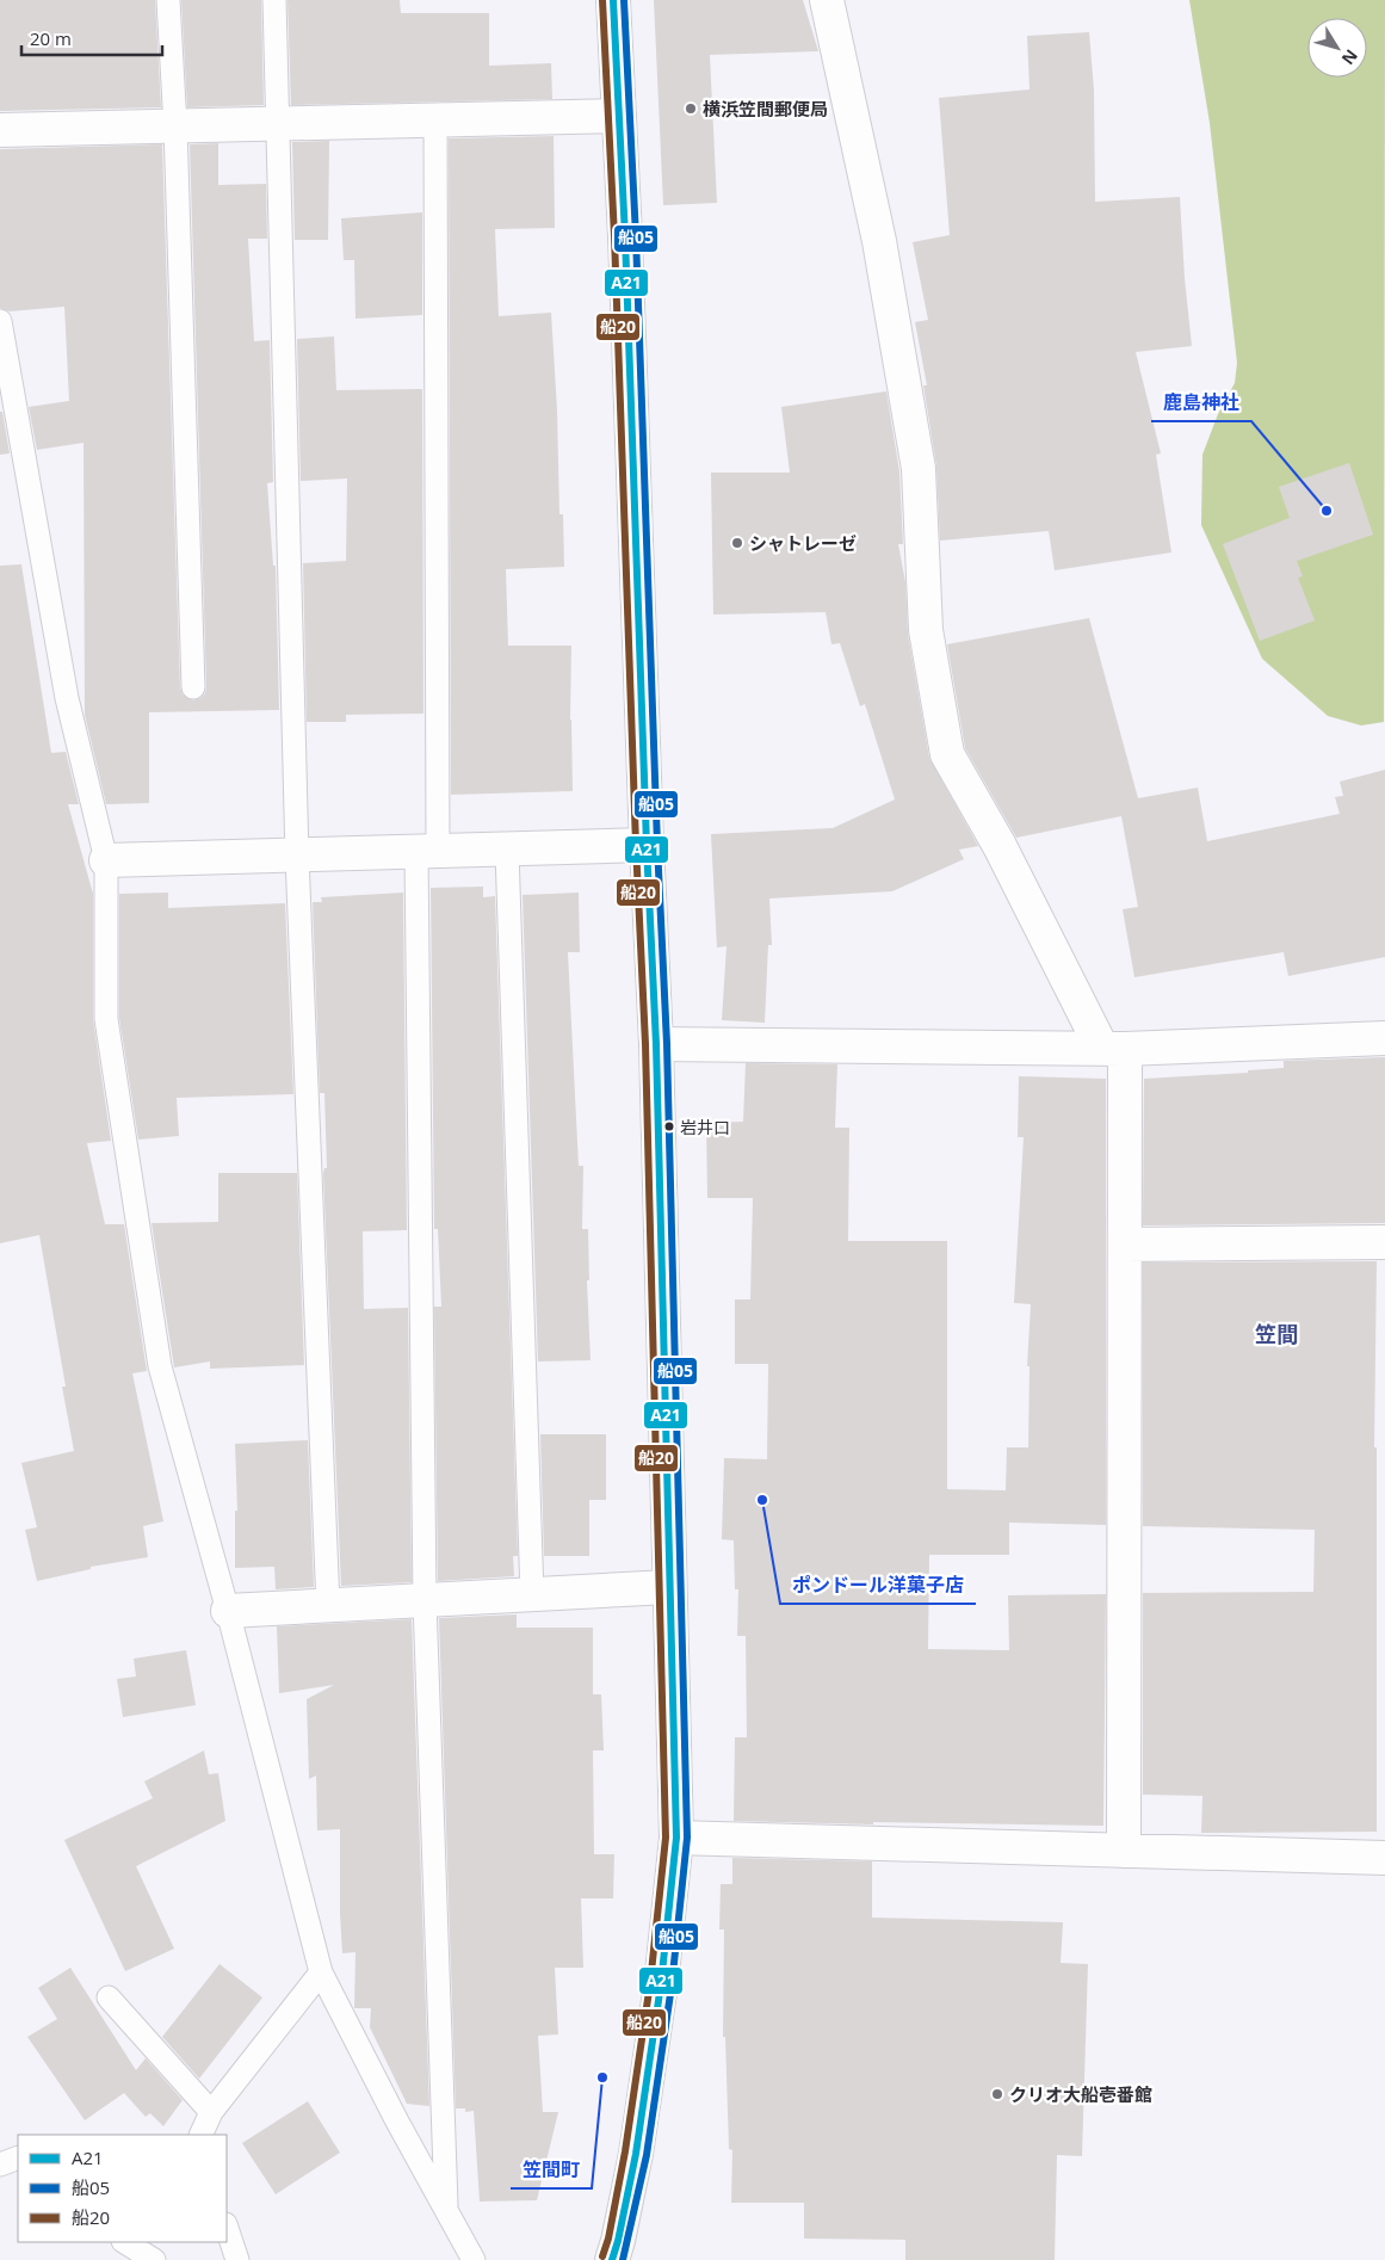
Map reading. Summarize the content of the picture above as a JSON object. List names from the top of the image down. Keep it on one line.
{"districts":["笠間"],"places":["横浜笠間郵便局","鹿島神社","シャトレーゼ","岩井口","ポンドール洋菓子店","笠間町","クリオ大船壱番館"],"lines":["transit line A21","transit line 船05","transit line 船20"],"legend":["A21","船05","船20"],"scale_bar":"20 m","north":"bottom right"}
